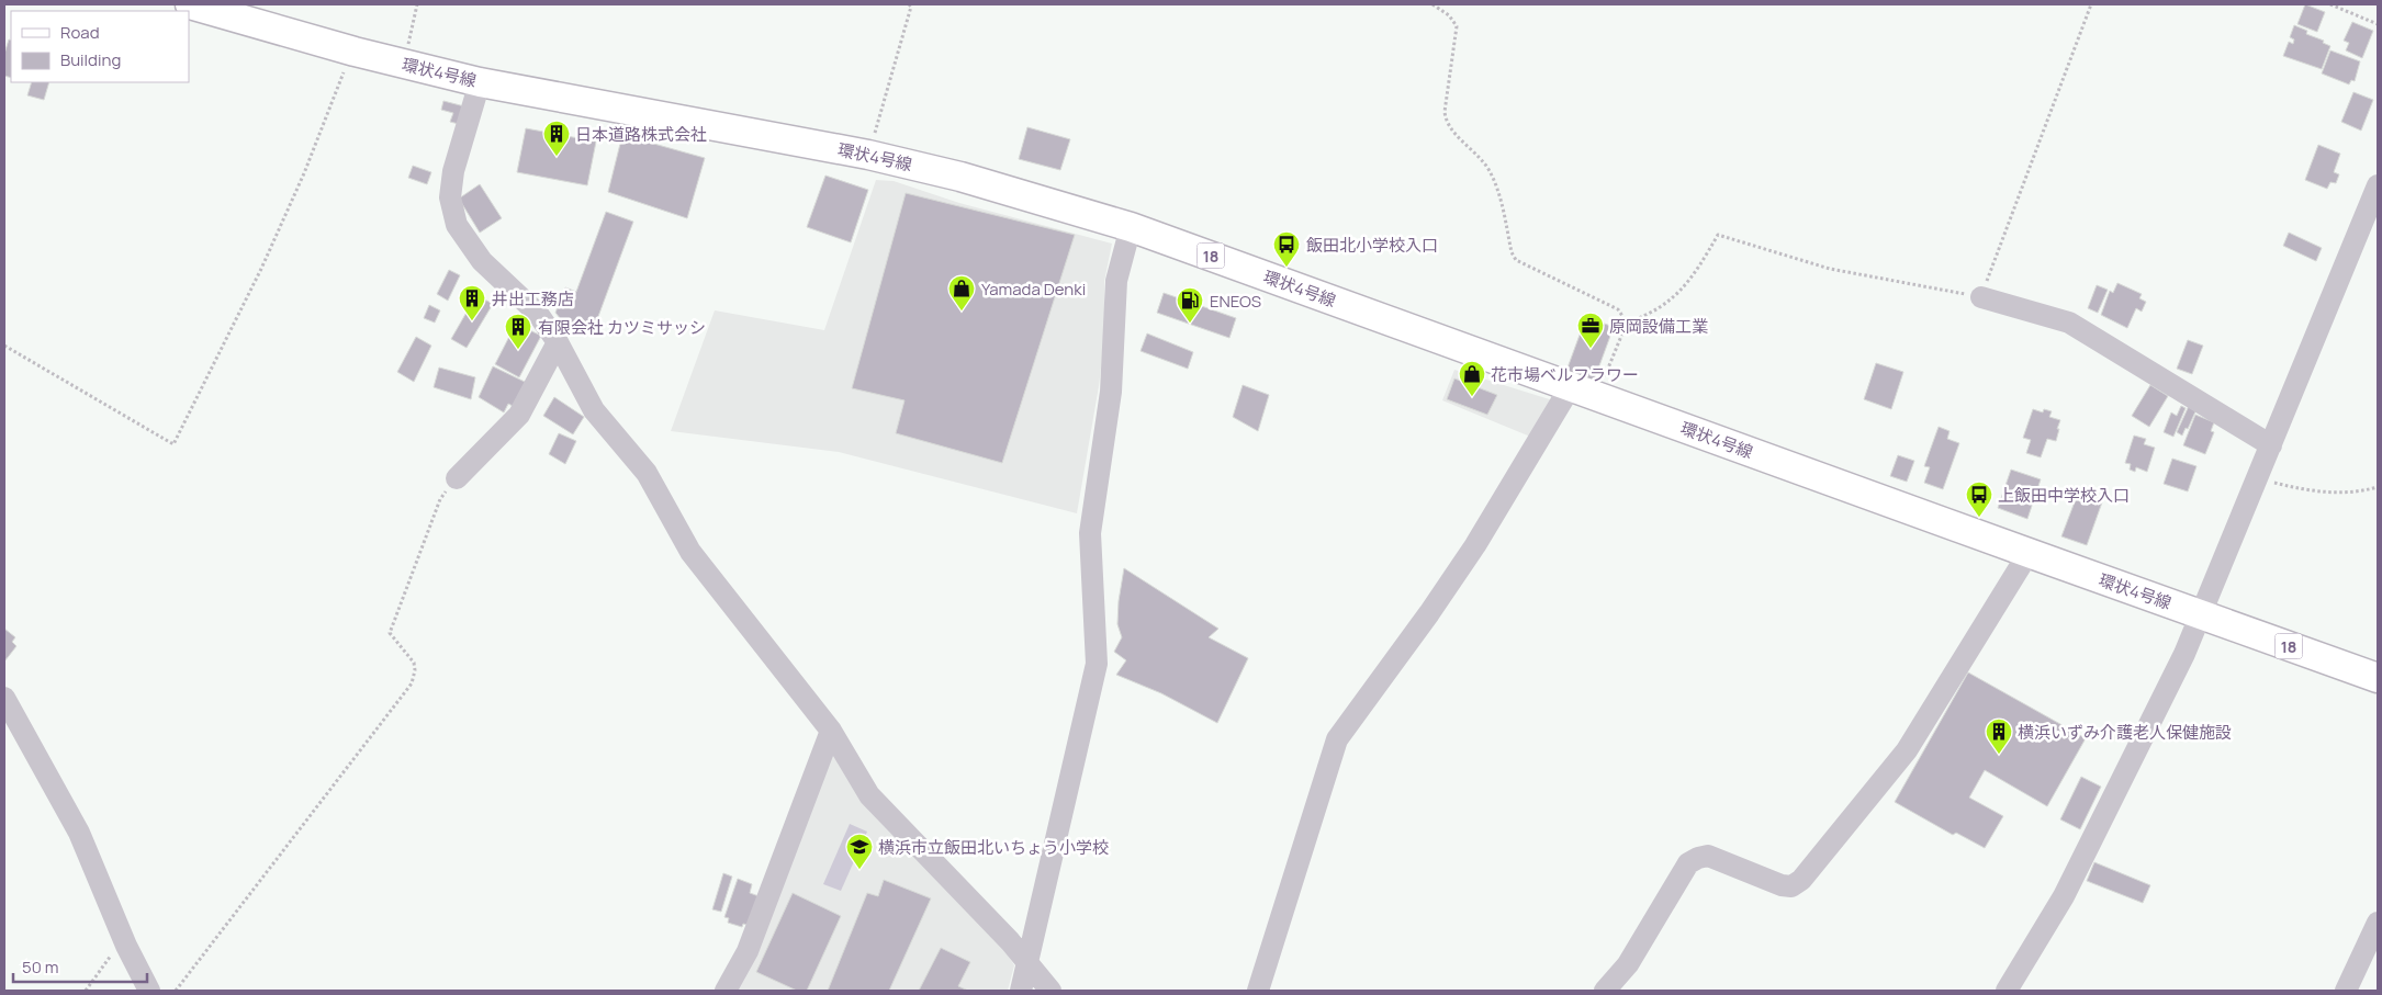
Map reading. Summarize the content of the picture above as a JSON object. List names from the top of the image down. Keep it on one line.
{"streets":{"main road":["環状4号線","18"]},"places":{"building":["日本道路株式会社","井出工務店","有限会社 カツミサッシ","横浜いずみ介護老人保健施設"],"bus stop":["飯田北小学校入口","上飯田中学校入口"],"shop":["Yamada Denki","花市場ベルフラワー"],"fuel station":["ENEOS"],"office":["原岡設備工業"],"school or university":["横浜市立飯田北いちょう小学校"]},"legend":["Road","Building"],"scale_bar":"50 m"}
